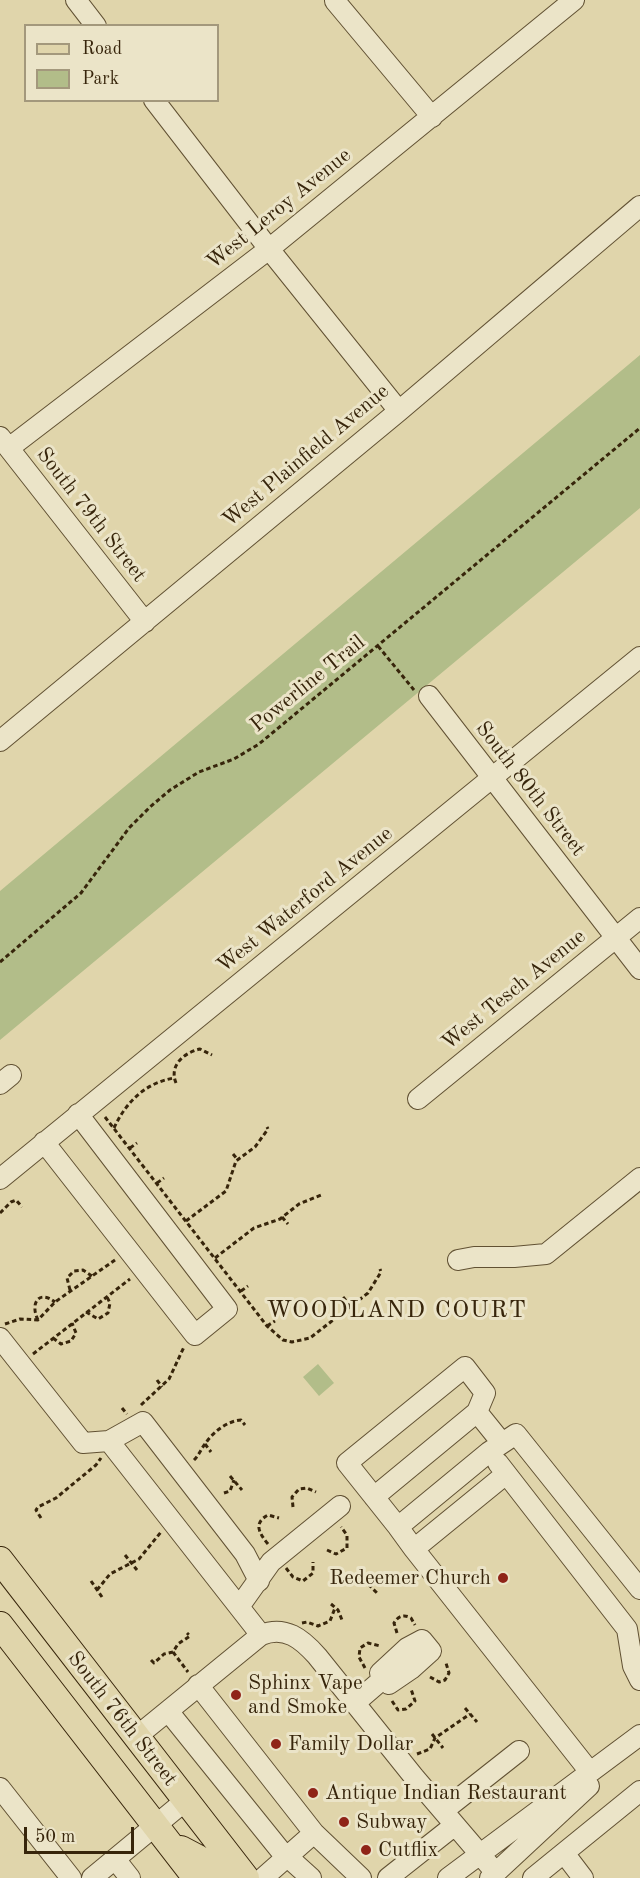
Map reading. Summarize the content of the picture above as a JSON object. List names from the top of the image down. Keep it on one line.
{"streets":{"main road":["South 76th Street"],"street":["West Leroy Avenue","West Plainfield Avenue","South 79th Street","South 80th Street","West Waterford Avenue","West Tesch Avenue"],"path":["Powerline Trail"]},"crossings":[["West Leroy Avenue","South 79th Street"],["West Plainfield Avenue","South 79th Street"],["South 80th Street","West Waterford Avenue"],["South 80th Street","West Tesch Avenue"]],"districts":["WOODLAND COURT"],"places":["Redeemer Church","Sphinx Vape and Smoke","Family Dollar","Antique Indian Restaurant","Subway","Cutflix"],"legend":["Road","Park"],"scale_bar":"50 m"}
